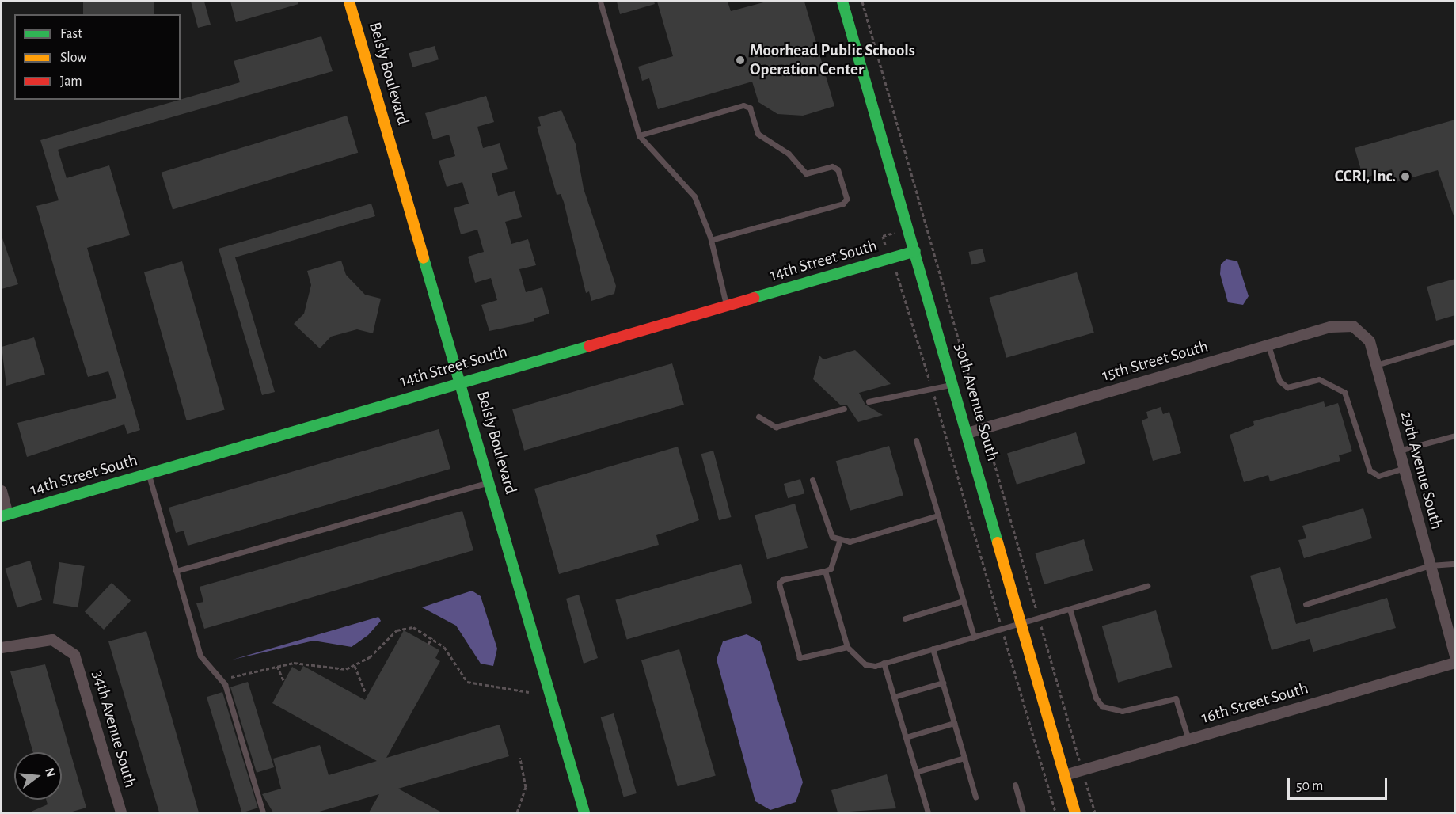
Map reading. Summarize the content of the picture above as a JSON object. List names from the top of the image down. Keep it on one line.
{"streets":{"street":["Belsly Boulevard","14th Street South","15th Street South","30th Avenue South","29th Avenue South","16th Street South","34th Avenue South"]},"crossings":[["Belsly Boulevard","14th Street South"],["14th Street South","30th Avenue South"],["15th Street South","30th Avenue South"],["15th Street South","29th Avenue South"],["30th Avenue South","16th Street South"]],"places":["Moorhead Public Schools Operation Center","CCRI, Inc."],"legend":["Fast","Slow","Jam"],"scale_bar":"50 m","north":"right"}
